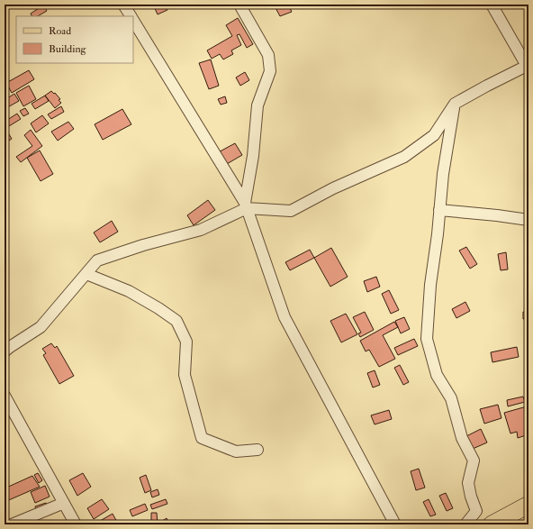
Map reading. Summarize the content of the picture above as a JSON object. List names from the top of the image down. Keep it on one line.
{"legend":["Road","Building"]}
